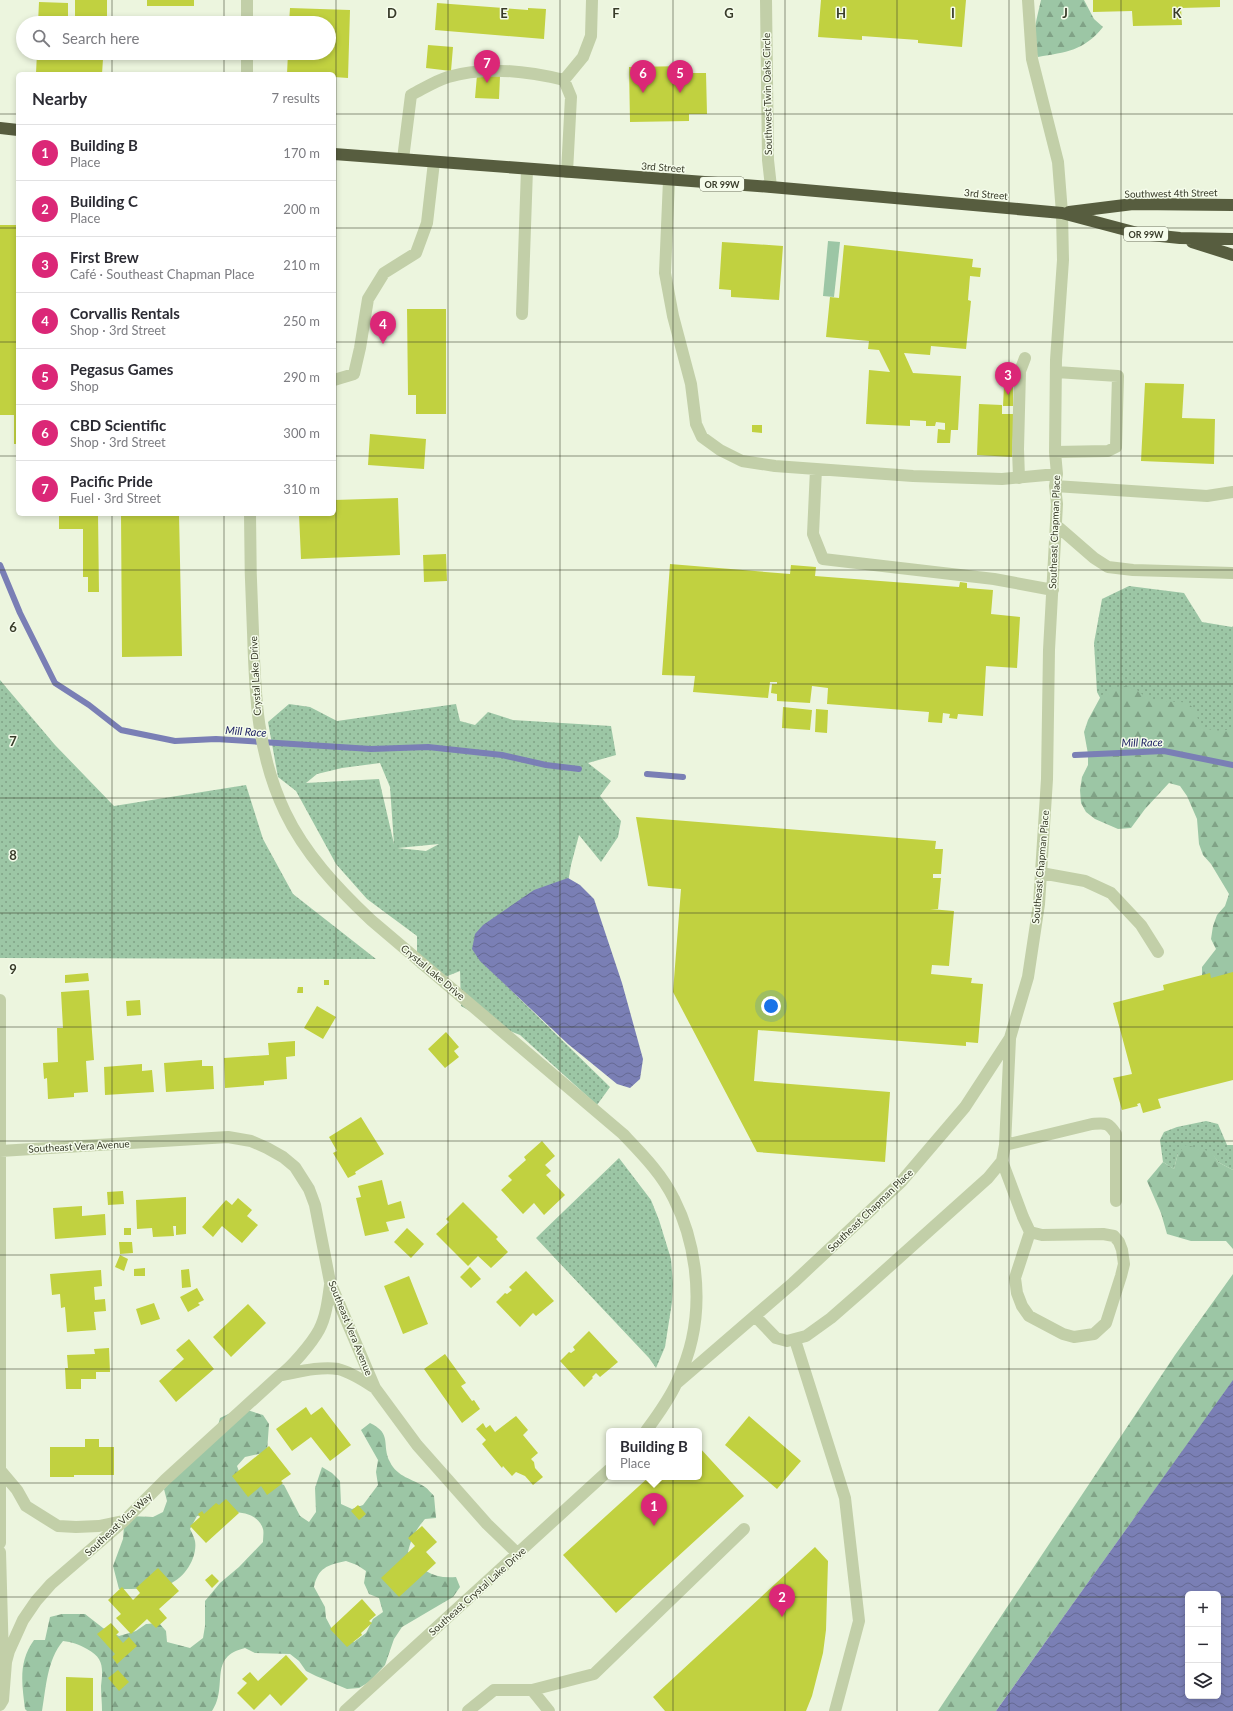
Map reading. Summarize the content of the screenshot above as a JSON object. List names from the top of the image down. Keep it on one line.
{"streets":{"highway":["3rd Street","OR 99W","Southwest 4th Street"],"street":["Southwest Twin Oaks Circle","Southeast Chapman Place","Crystal Lake Drive","Southeast Vera Avenue","Southeast Vica Way","Southeast Crystal Lake Drive"]},"crossings":[["Southwest Twin Oaks Circle","3rd Street"],["3rd Street","OR 99W"],["3rd Street","Southwest 4th Street"],["3rd Street","Southeast Chapman Place"],["OR 99W","Southwest 4th Street"],["OR 99W","Southeast Chapman Place"],["Southwest 4th Street","Southeast Chapman Place"],["Southeast Chapman Place","Crystal Lake Drive"],["Southeast Vera Avenue","Southeast Vica Way"],["Southeast Vera Avenue","Southeast Crystal Lake Drive"]],"water":["Mill Race"],"page":{"search":"Search here","pins":["7","5","6","4","3","1","2"],"heading":["Nearby","7 results"],"list":[{"mark":"1","name":"Building B","note":"Place","value":"170 m"},{"mark":"2","name":"Building C","note":"Place","value":"200 m"},{"mark":"3","name":"First Brew","note":"Café · Southeast Chapman Place","value":"210 m"},{"mark":"4","name":"Corvallis Rentals","note":"Shop · 3rd Street","value":"250 m"},{"mark":"5","name":"Pegasus Games","note":"Shop","value":"290 m"},{"mark":"6","name":"CBD Scientific","note":"Shop · 3rd Street","value":"300 m"},{"mark":"7","name":"Pacific Pride","note":"Fuel · 3rd Street","value":"310 m"}],"popup":["Building B","Place"],"map_buttons":["+","−"]},"grid":{"columns":["D","E","F","G","H","I","J","K"],"rows":["6","7","8","9"]}}
